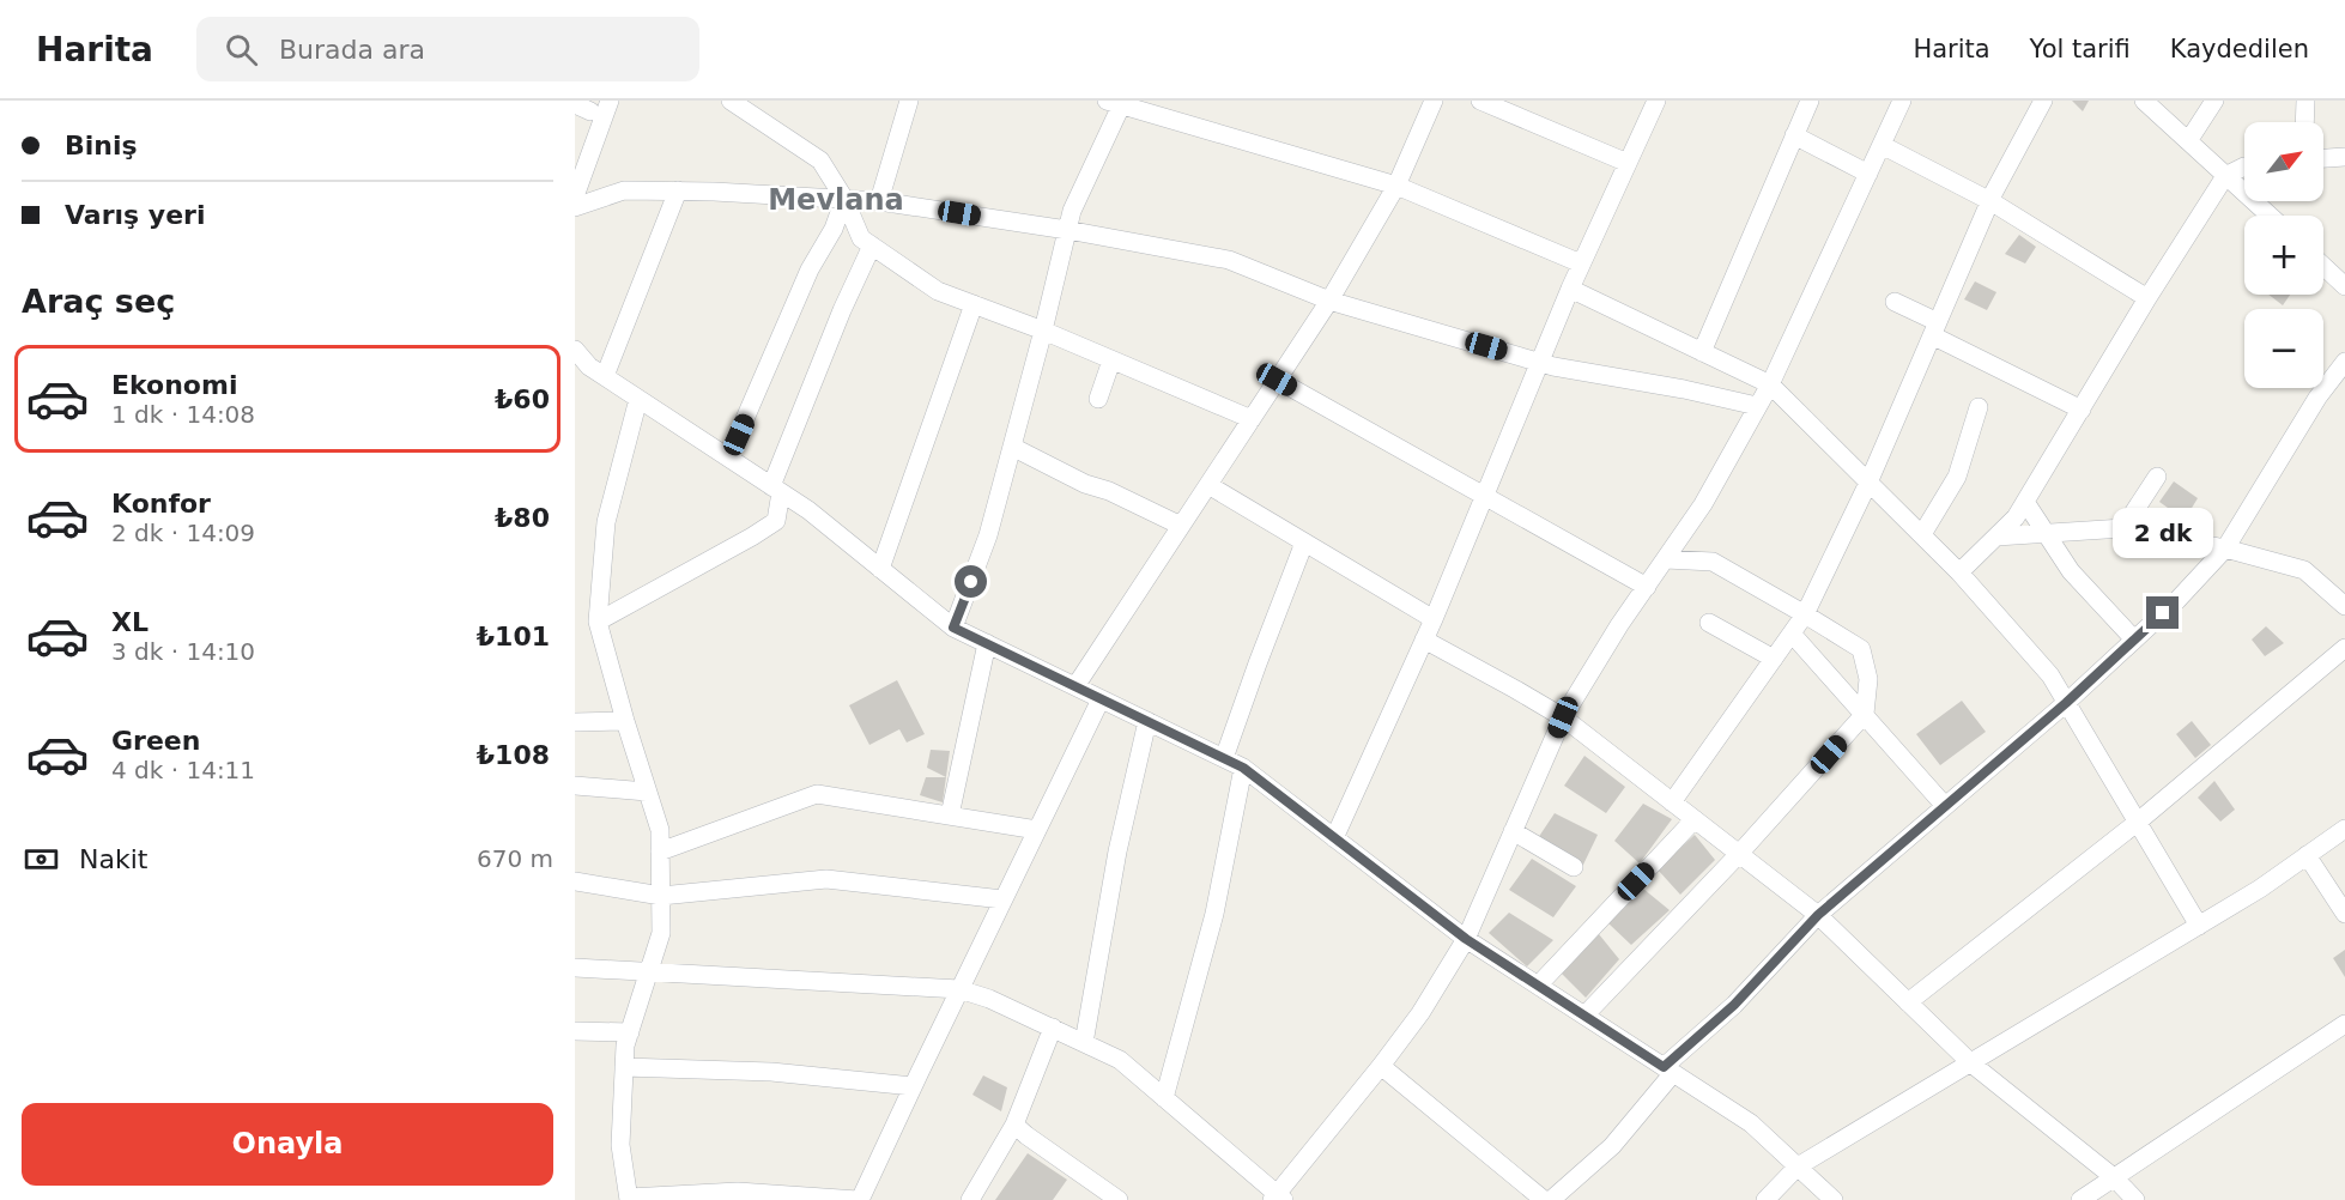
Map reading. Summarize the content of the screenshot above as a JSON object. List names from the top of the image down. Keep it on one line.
{"districts":["Mevlana"],"north":"top right","page":{"header":"Harita","search":"Burada ara","nav":["Harita","Yol tarifi","Kaydedilen"],"banner":["Biniş","Varış yeri"],"map_buttons":["+","−"],"heading":"Araç seç","list":[{"name":"Ekonomi","note":"1 dk · 14:08","value":"₺60"},{"name":"Konfor","note":"2 dk · 14:09","value":"₺80"},{"name":"XL","note":"3 dk · 14:10","value":"₺101"},{"name":"Green","note":"4 dk · 14:11","value":"₺108"}],"bubble":"2 dk","pay":["Nakit","670 m"],"buttons":"Onayla"}}
